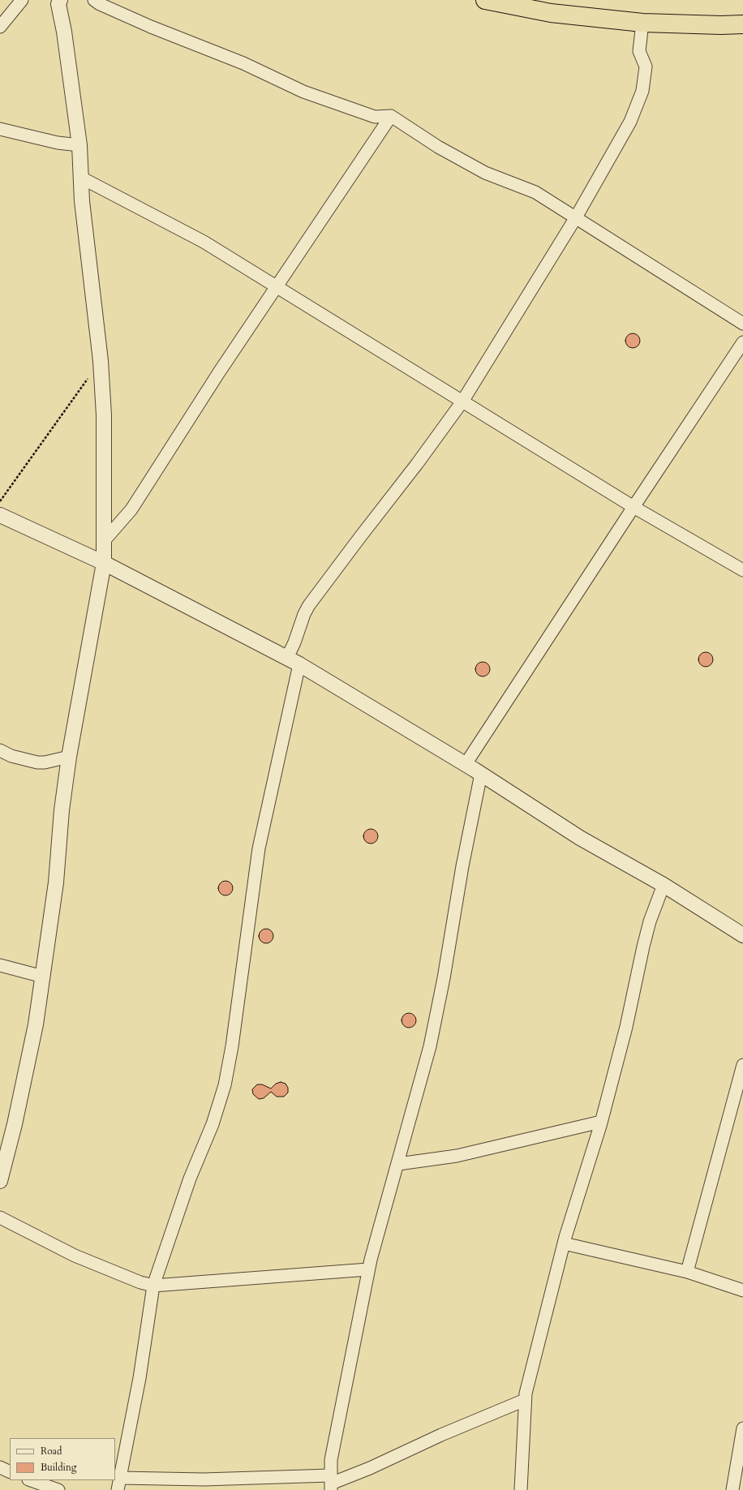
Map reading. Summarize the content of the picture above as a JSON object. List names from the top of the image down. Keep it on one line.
{"legend":["Road","Building"]}
